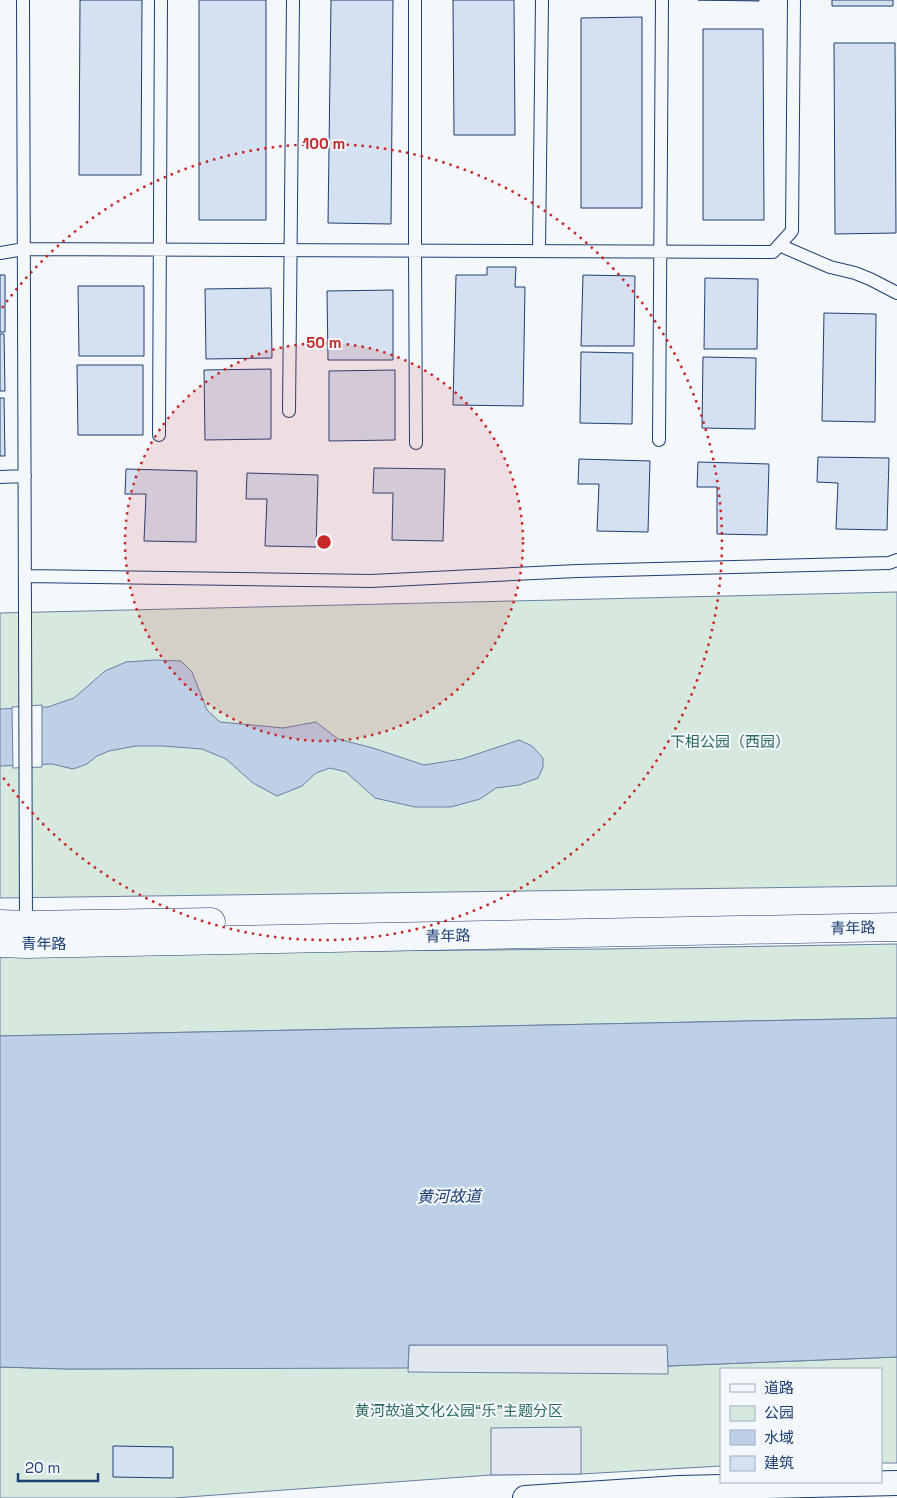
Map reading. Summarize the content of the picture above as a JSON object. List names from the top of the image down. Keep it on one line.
{"streets":{"street":["青年路"]},"water":["黄河故道"],"parks":["下相公园（西园）","黄河故道文化公园“乐”主题分区"],"legend":["道路","公园","水域","建筑"],"scale_bar":"20 m","rings":["100 m","50 m"]}
